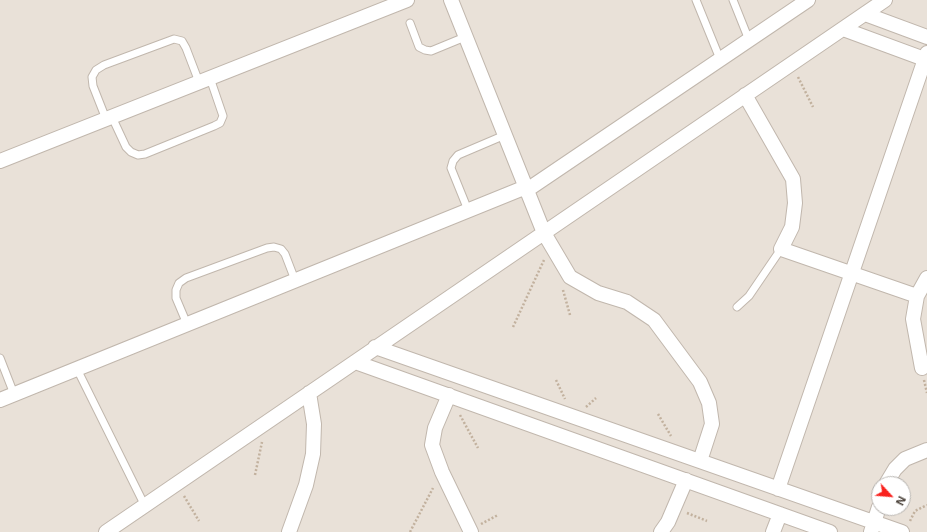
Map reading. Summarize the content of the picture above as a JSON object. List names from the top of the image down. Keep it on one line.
{"north":"bottom right"}
